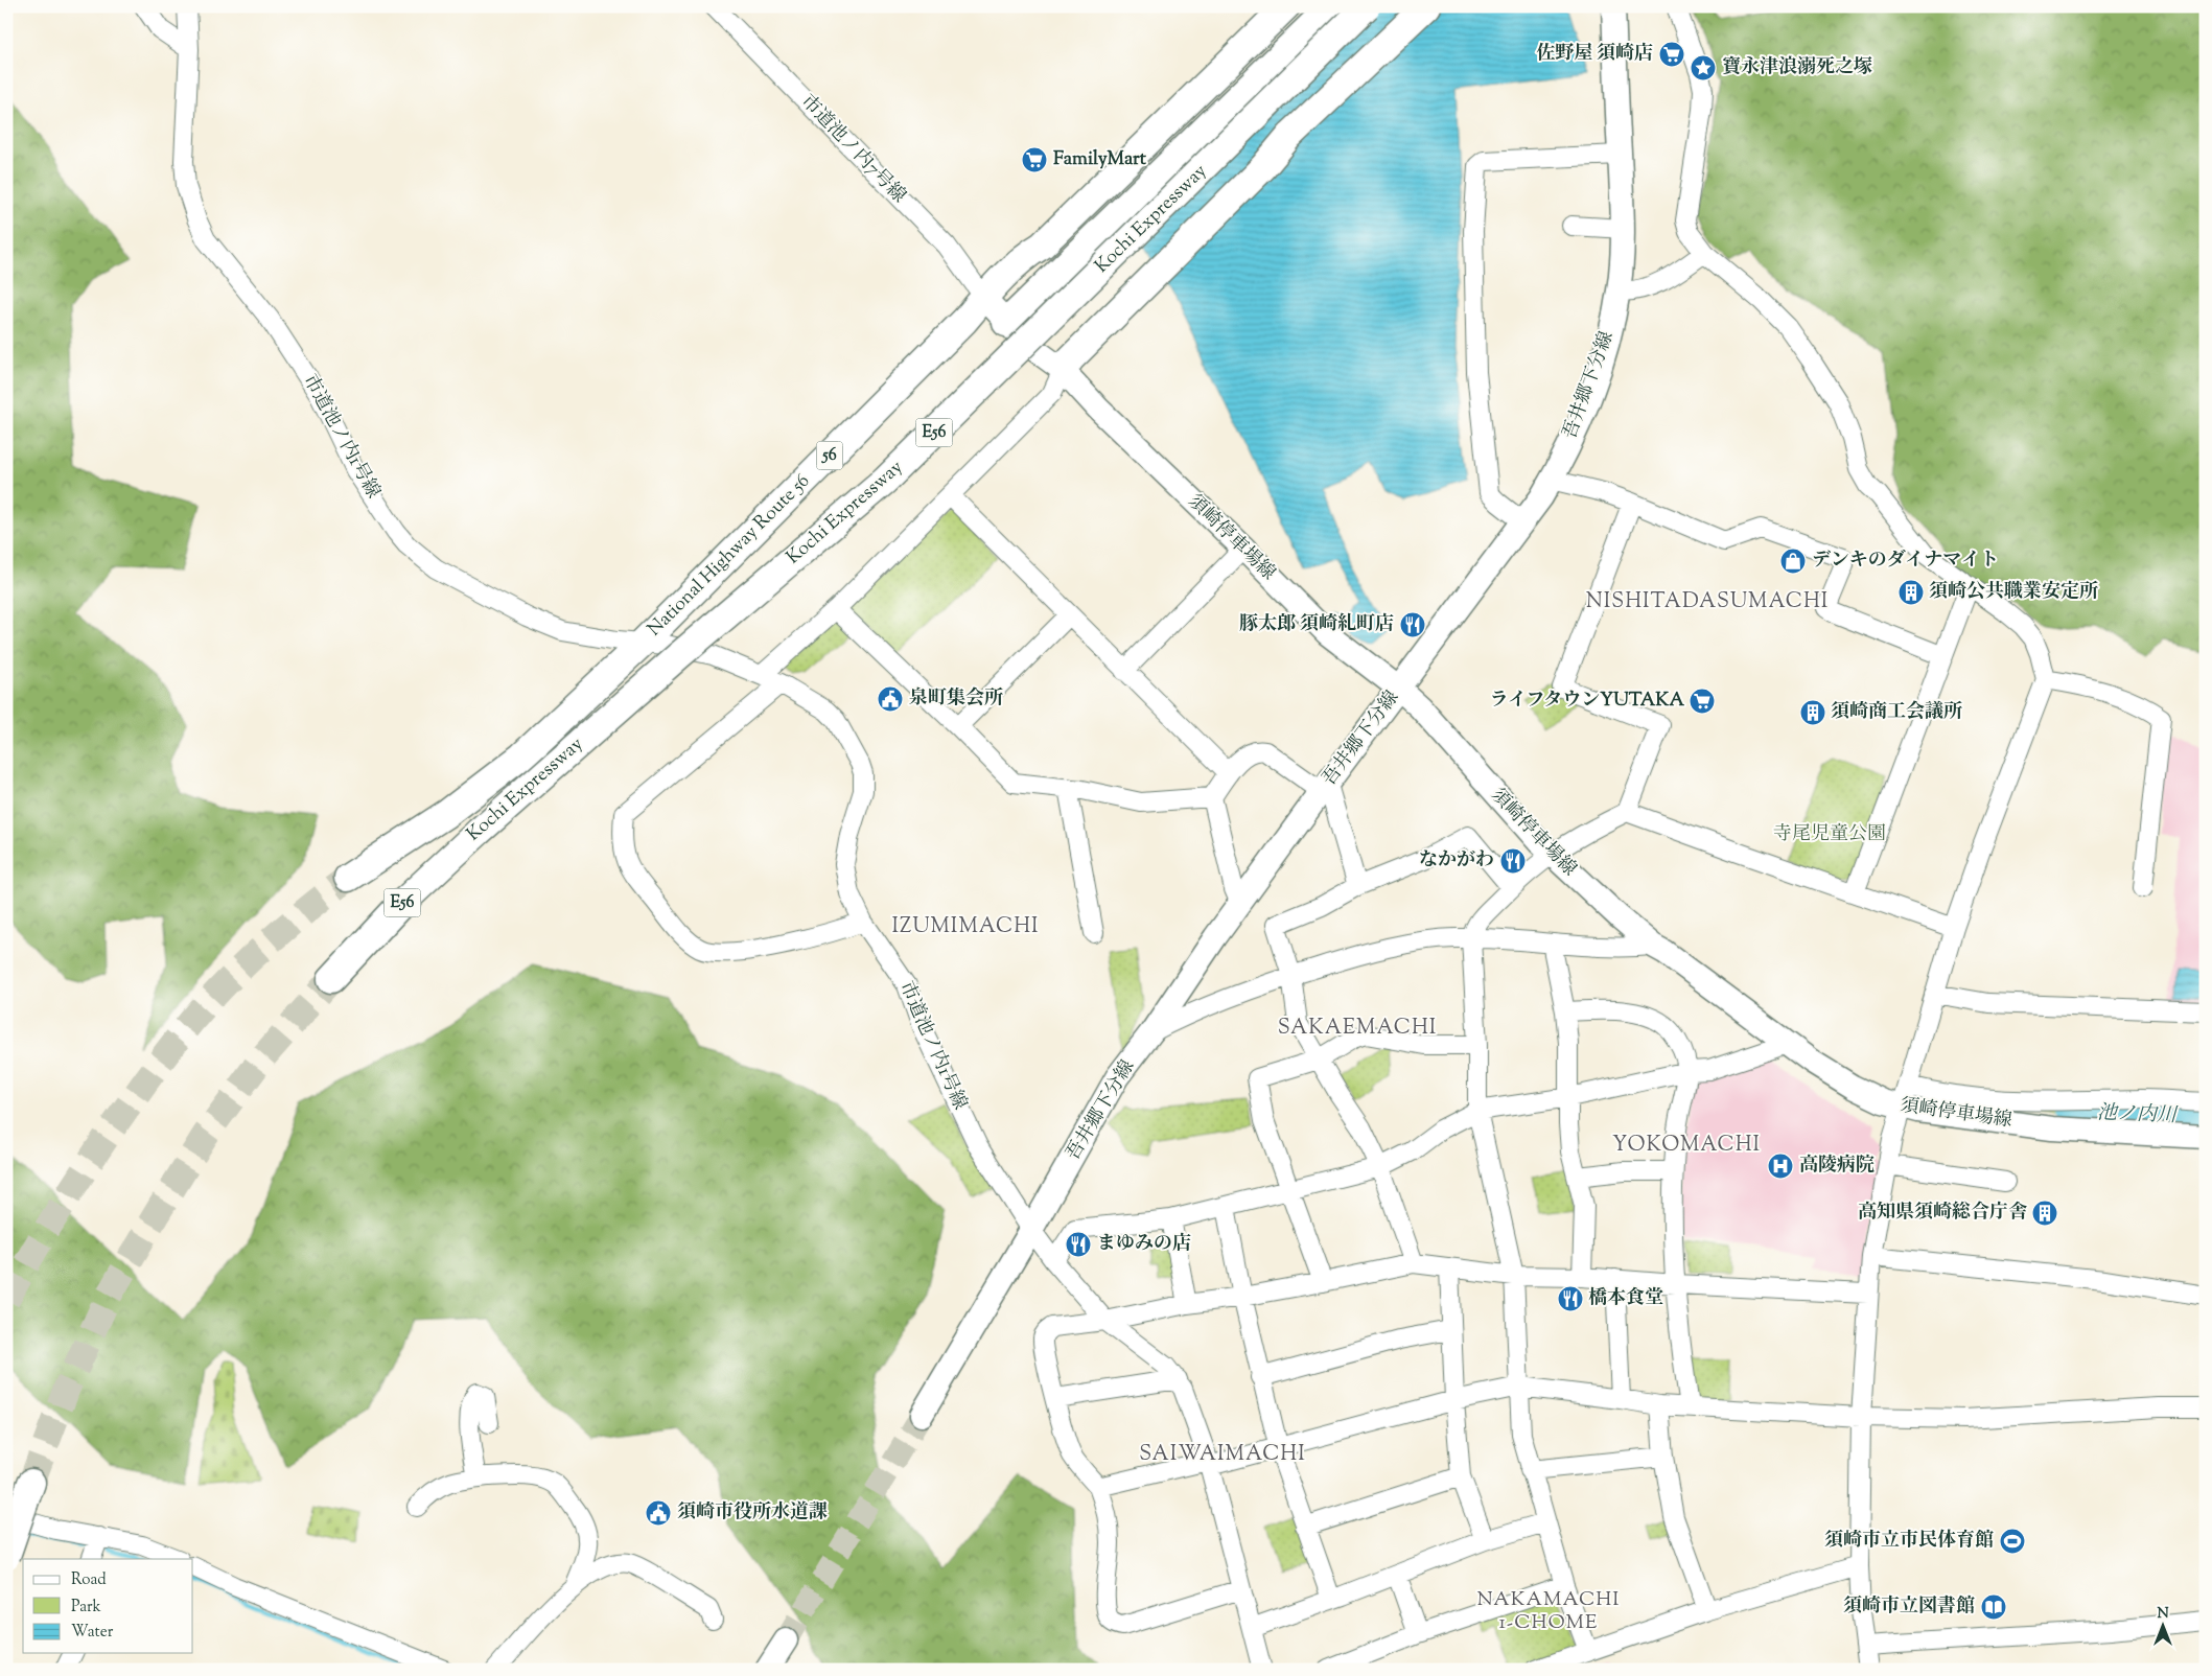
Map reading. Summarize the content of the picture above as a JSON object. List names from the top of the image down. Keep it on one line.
{"streets":{"highway":["Kochi Expressway","E56","56","National Highway Route 56"],"main road":["吾井郷下分線","須崎停車場線"],"street":["市道池ノ内7号線","市道池ノ内1号線"]},"crossings":[["市道池ノ内7号線","須崎停車場線"],["市道池ノ内7号線","National Highway Route 56"],["吾井郷下分線","市道池ノ内1号線"],["吾井郷下分線","須崎停車場線"],["市道池ノ内1号線","National Highway Route 56"],["須崎停車場線","National Highway Route 56"]],"districts":["NISHITADASUMACHI","IZUMIMACHI","SAKAEMACHI","YOKOMACHI","SAIWAIMACHI","NAKAMACHI 1-CHOME"],"water":["池ノ内川"],"parks":["寺尾児童公園"],"places":{"supermarket":["佐野屋 須崎店","FamilyMart","ライフタウンYUTAKA"],"place":["寶永津浪溺死之塚"],"shop":["デンキのダイナマイト"],"building":["須崎公共職業安定所","須崎商工会議所","高知県須崎総合庁舎"],"restaurant":["豚太郎 須崎糺町店","なかがわ","まゆみの店","橋本食堂"],"public building":["泉町集会所","須崎市役所水道課"],"hospital":["高陵病院"],"sports":["須崎市立市民体育館"],"library":["須崎市立図書館"]},"legend":["Road","Park","Water"],"north":"top"}
